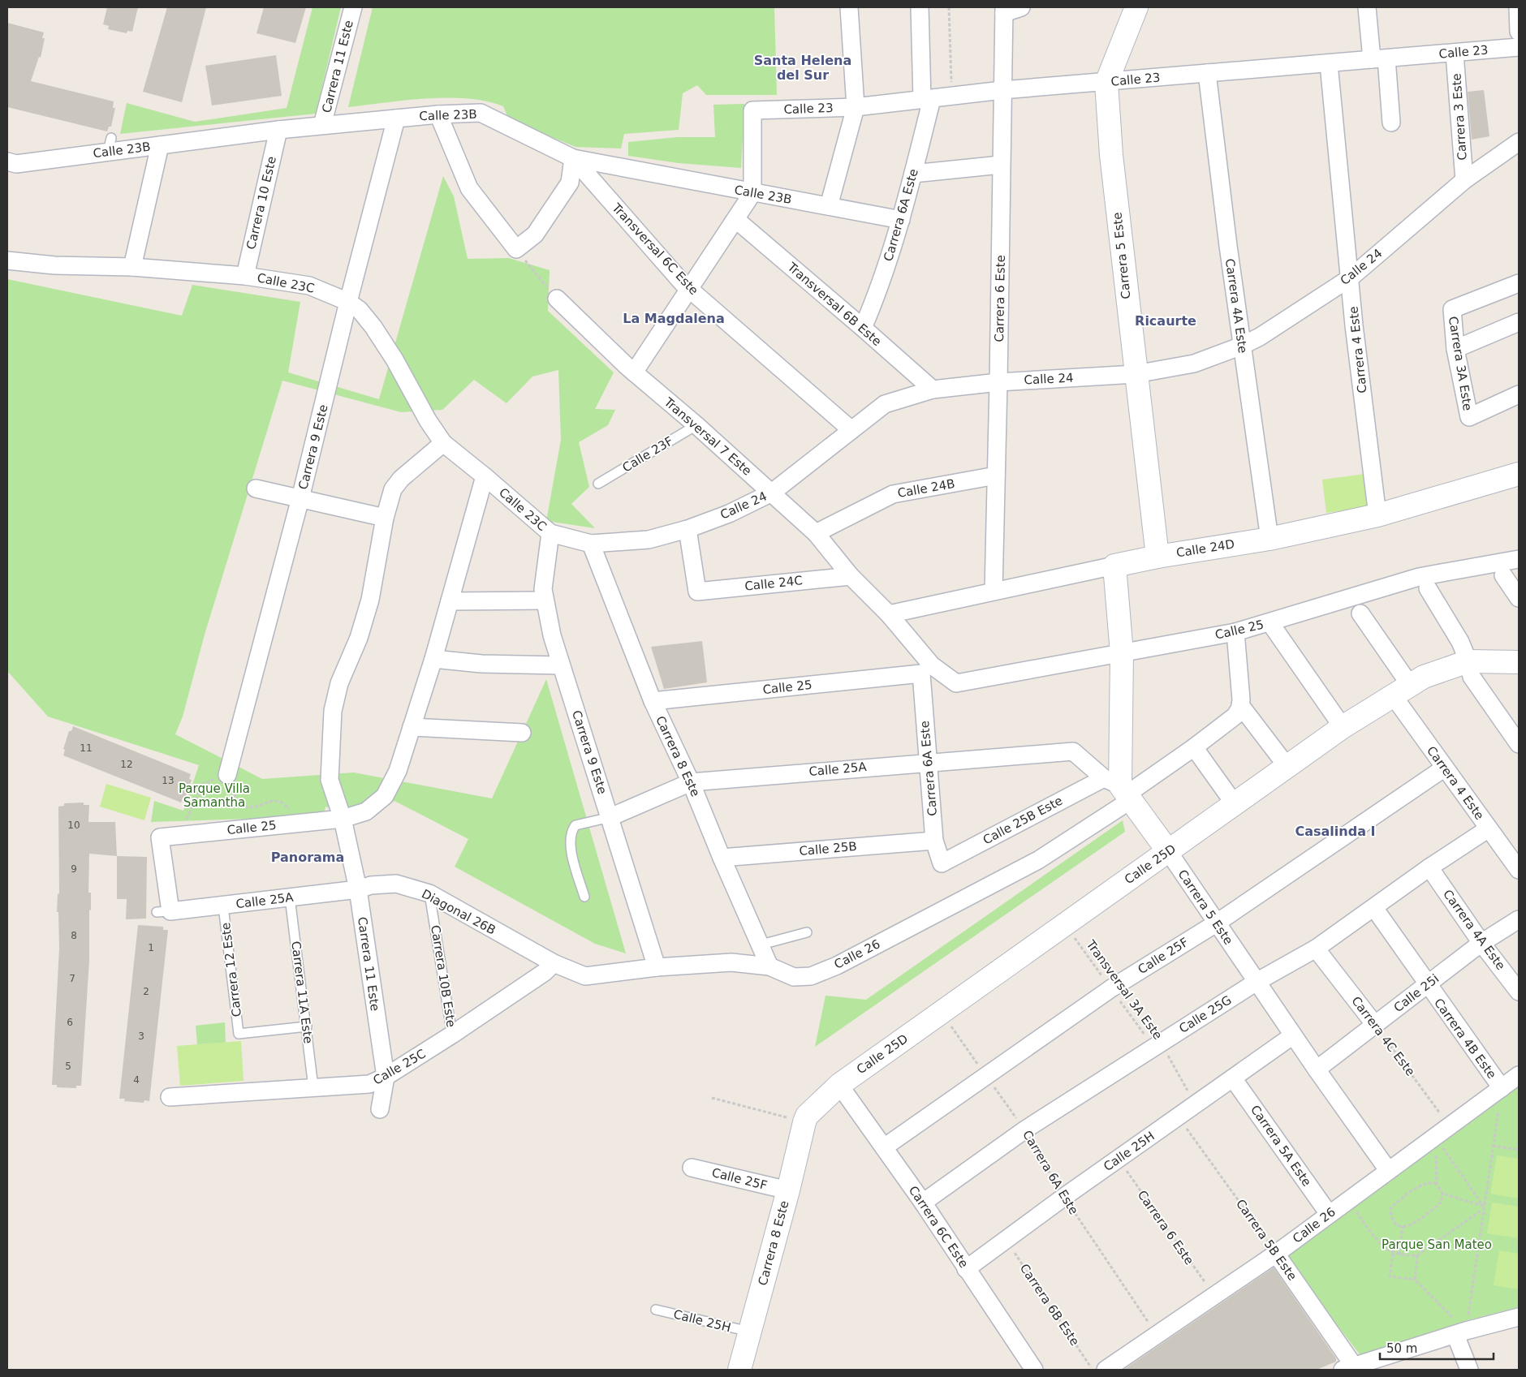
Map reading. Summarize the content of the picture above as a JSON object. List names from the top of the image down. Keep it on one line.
{"streets":{"street":["Calle 23","Carrera 11 Este","Calle 23B","Carrera 3 Este","Carrera 10 Este","Carrera 6A Este","Transversal 6C Este","Carrera 5 Este","Calle 24","Calle 23C","Carrera 6 Este","Transversal 6B Este","Carrera 4A Este","Carrera 4 Este","Carrera 3A Este","Transversal 7 Este","Carrera 9 Este","Calle 24B","Calle 24D","Calle 24C","Calle 25","Carrera 8 Este","Calle 25A","Calle 25B Este","Calle 25B","Calle 25D","Diagonal 26B","Calle 26","Calle 25F","Calle 25i","Calle 25G","Carrera 4C Este","Carrera 4B Este","Calle 25C","Carrera 5A Este","Calle 25H","Carrera 6C Este","Carrera 5B Este"],"lane":["Calle 23F","Carrera 12 Este","Carrera 10B Este","Carrera 11A Este"],"path":["Transversal 3A Este","Carrera 6B Este"]},"crossings":[["Calle 23","Calle 23B"],["Calle 23","Carrera 3 Este"],["Calle 23","Carrera 6A Este"],["Calle 23","Carrera 5 Este"],["Calle 23","Carrera 6 Este"],["Calle 23","Carrera 4A Este"],["Calle 23","Carrera 4 Este"],["Carrera 11 Este","Calle 23B"],["Carrera 11 Este","Calle 23C"],["Carrera 11 Este","Calle 25"],["Carrera 11 Este","Calle 25A"],["Carrera 11 Este","Diagonal 26B"],["Carrera 11 Este","Calle 25C"],["Calle 23B","Carrera 10 Este"],["Calle 23B","Carrera 6A Este"],["Calle 23B","Transversal 6C Este"],["Calle 23B","Carrera 9 Este"],["Carrera 3 Este","Calle 24"],["Carrera 10 Este","Calle 23C"],["Carrera 6A Este","Transversal 6B Este"],["Carrera 6A Este","Transversal 7 Este"],["Carrera 6A Este","Calle 25"],["Carrera 6A Este","Calle 25A"],["Carrera 6A Este","Calle 25B Este"],["Carrera 6A Este","Calle 25B"],["Carrera 6A Este","Calle 25D"],["Carrera 6A Este","Calle 26"],["Carrera 6A Este","Calle 25F"],["Carrera 6A Este","Calle 25G"],["Carrera 6A Este","Calle 25H"],["Transversal 6C Este","Calle 24"],["Carrera 5 Este","Calle 24"],["Carrera 5 Este","Calle 24D"],["Carrera 5 Este","Calle 25A"],["Carrera 5 Este","Calle 25B Este"],["Carrera 5 Este","Calle 25D"],["Carrera 5 Este","Calle 26"],["Carrera 5 Este","Calle 25F"],["Carrera 5 Este","Calle 25i"],["Carrera 5 Este","Calle 25G"],["Carrera 5 Este","Calle 25H"],["Calle 24","Calle 23C"],["Calle 24","Carrera 6 Este"],["Calle 24","Transversal 6B Este"],["Calle 24","Carrera 4A Este"],["Calle 24","Carrera 4 Este"],["Calle 24","Transversal 7 Este"],["Calle 24","Carrera 9 Este"],["Calle 24","Calle 24C"],["Calle 24","Carrera 8 Este"],["Calle 23C","Carrera 9 Este"],["Calle 23C","Calle 25"],["Carrera 6 Este","Calle 24B"],["Carrera 6 Este","Calle 24D"],["Carrera 6 Este","Calle 26"],["Carrera 6 Este","Calle 25H"],["Carrera 4A Este","Calle 24D"],["Carrera 4A Este","Calle 25i"],["Carrera 4A Este","Calle 25G"],["Carrera 4 Este","Calle 24D"],["Carrera 4 Este","Calle 25D"],["Carrera 4 Este","Calle 25F"],["Carrera 4 Este","Calle 25G"],["Transversal 7 Este","Calle 23F"],["Transversal 7 Este","Calle 24B"],["Transversal 7 Este","Calle 24D"],["Transversal 7 Este","Calle 24C"],["Transversal 7 Este","Calle 25"],["Carrera 9 Este","Calle 25A"],["Carrera 9 Este","Calle 26"],["Calle 25","Carrera 8 Este"],["Calle 25","Calle 25A"],["Carrera 8 Este","Calle 25A"],["Carrera 8 Este","Calle 25B"],["Carrera 8 Este","Calle 25D"],["Carrera 8 Este","Calle 26"],["Carrera 8 Este","Calle 25F"],["Carrera 8 Este","Calle 25H"],["Calle 25A","Calle 25B Este"],["Calle 25A","Diagonal 26B"],["Calle 25A","Calle 26"],["Calle 25A","Carrera 12 Este"],["Calle 25A","Carrera 11A Este"],["Calle 25B Este","Calle 26"],["Calle 25D","Transversal 3A Este"],["Calle 25D","Carrera 6C Este"],["Diagonal 26B","Calle 26"],["Diagonal 26B","Carrera 10B Este"],["Diagonal 26B","Calle 25C"],["Calle 26","Carrera 4C Este"],["Calle 26","Carrera 4B Este"],["Calle 26","Calle 25C"],["Calle 26","Carrera 5A Este"],["Calle 26","Carrera 5B Este"],["Calle 25F","Transversal 3A Este"],["Calle 25F","Carrera 6C Este"],["Carrera 12 Este","Carrera 11A Este"],["Carrera 10B Este","Calle 25C"],["Transversal 3A Este","Calle 25G"],["Transversal 3A Este","Calle 25H"],["Carrera 11A Este","Calle 25C"],["Calle 25i","Carrera 4C Este"],["Calle 25i","Carrera 4B Este"],["Calle 25G","Carrera 4C Este"],["Calle 25G","Carrera 4B Este"],["Calle 25G","Carrera 6C Este"],["Carrera 5A Este","Calle 25H"],["Calle 25H","Carrera 6C Este"],["Calle 25H","Carrera 5B Este"],["Calle 25H","Carrera 6B Este"]],"districts":["Santa Helena del Sur","La Magdalena","Ricaurte","Casalinda I","Panorama"],"parks":["Parque Villa Samantha","Parque San Mateo"],"house_numbers":["11","12","13","10","9","8","1","7","2","6","3","5","4"],"scale_bar":"50 m"}
